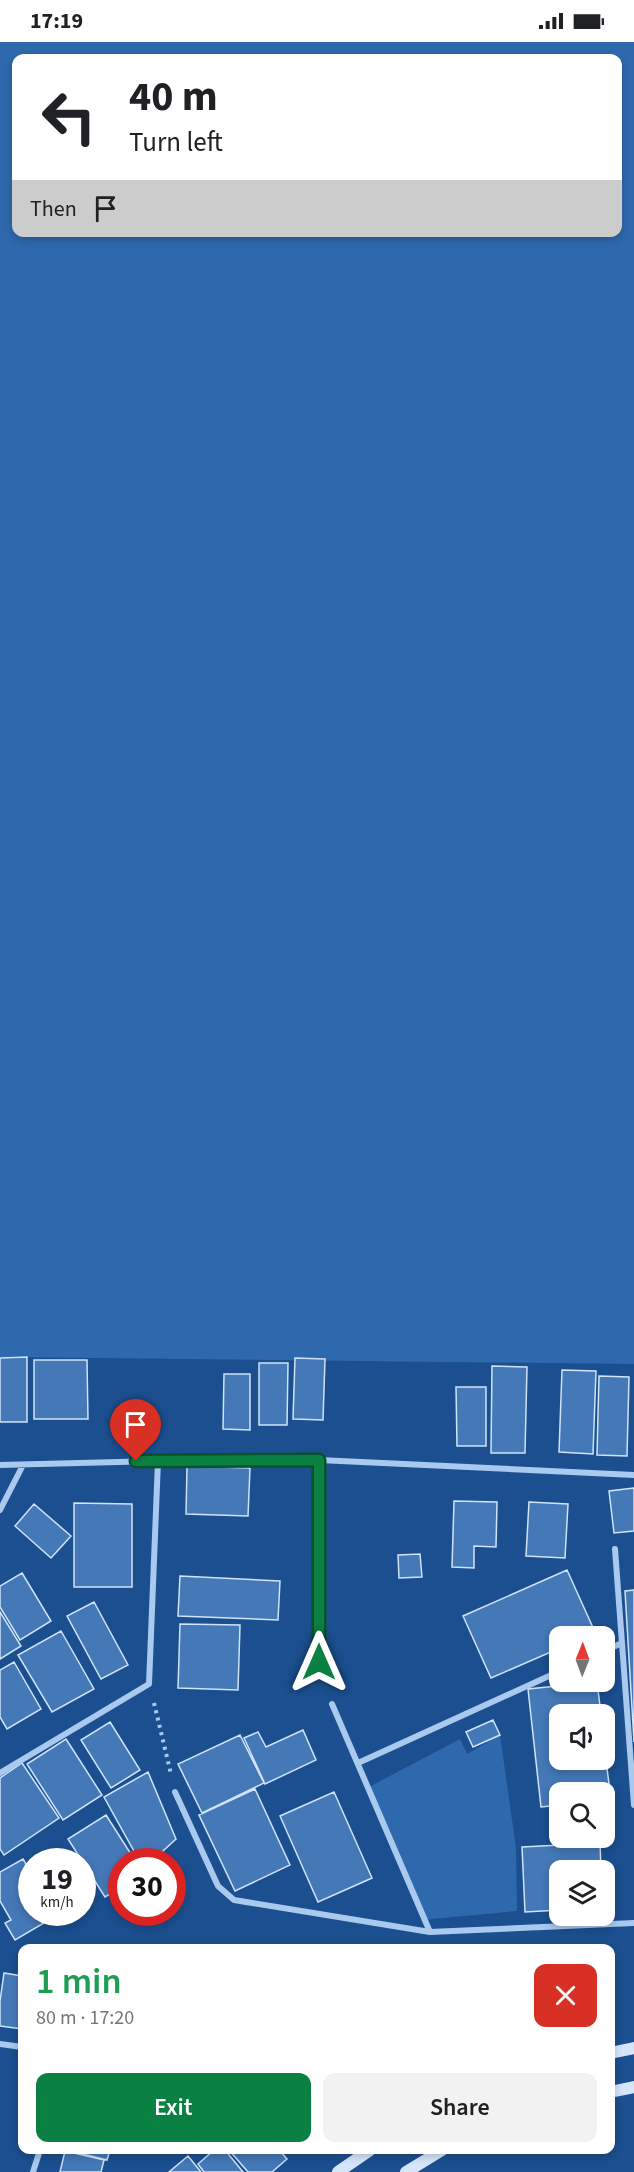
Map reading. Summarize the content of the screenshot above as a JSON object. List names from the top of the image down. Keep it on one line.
{"north":"top","page":{"status":"17:19","turn":["40 m","Turn left"],"then":"Then","speed":"19 km/h","limit":"30","heading":["1 min","80 m · 17:20"],"buttons":["Exit","Share"]}}
